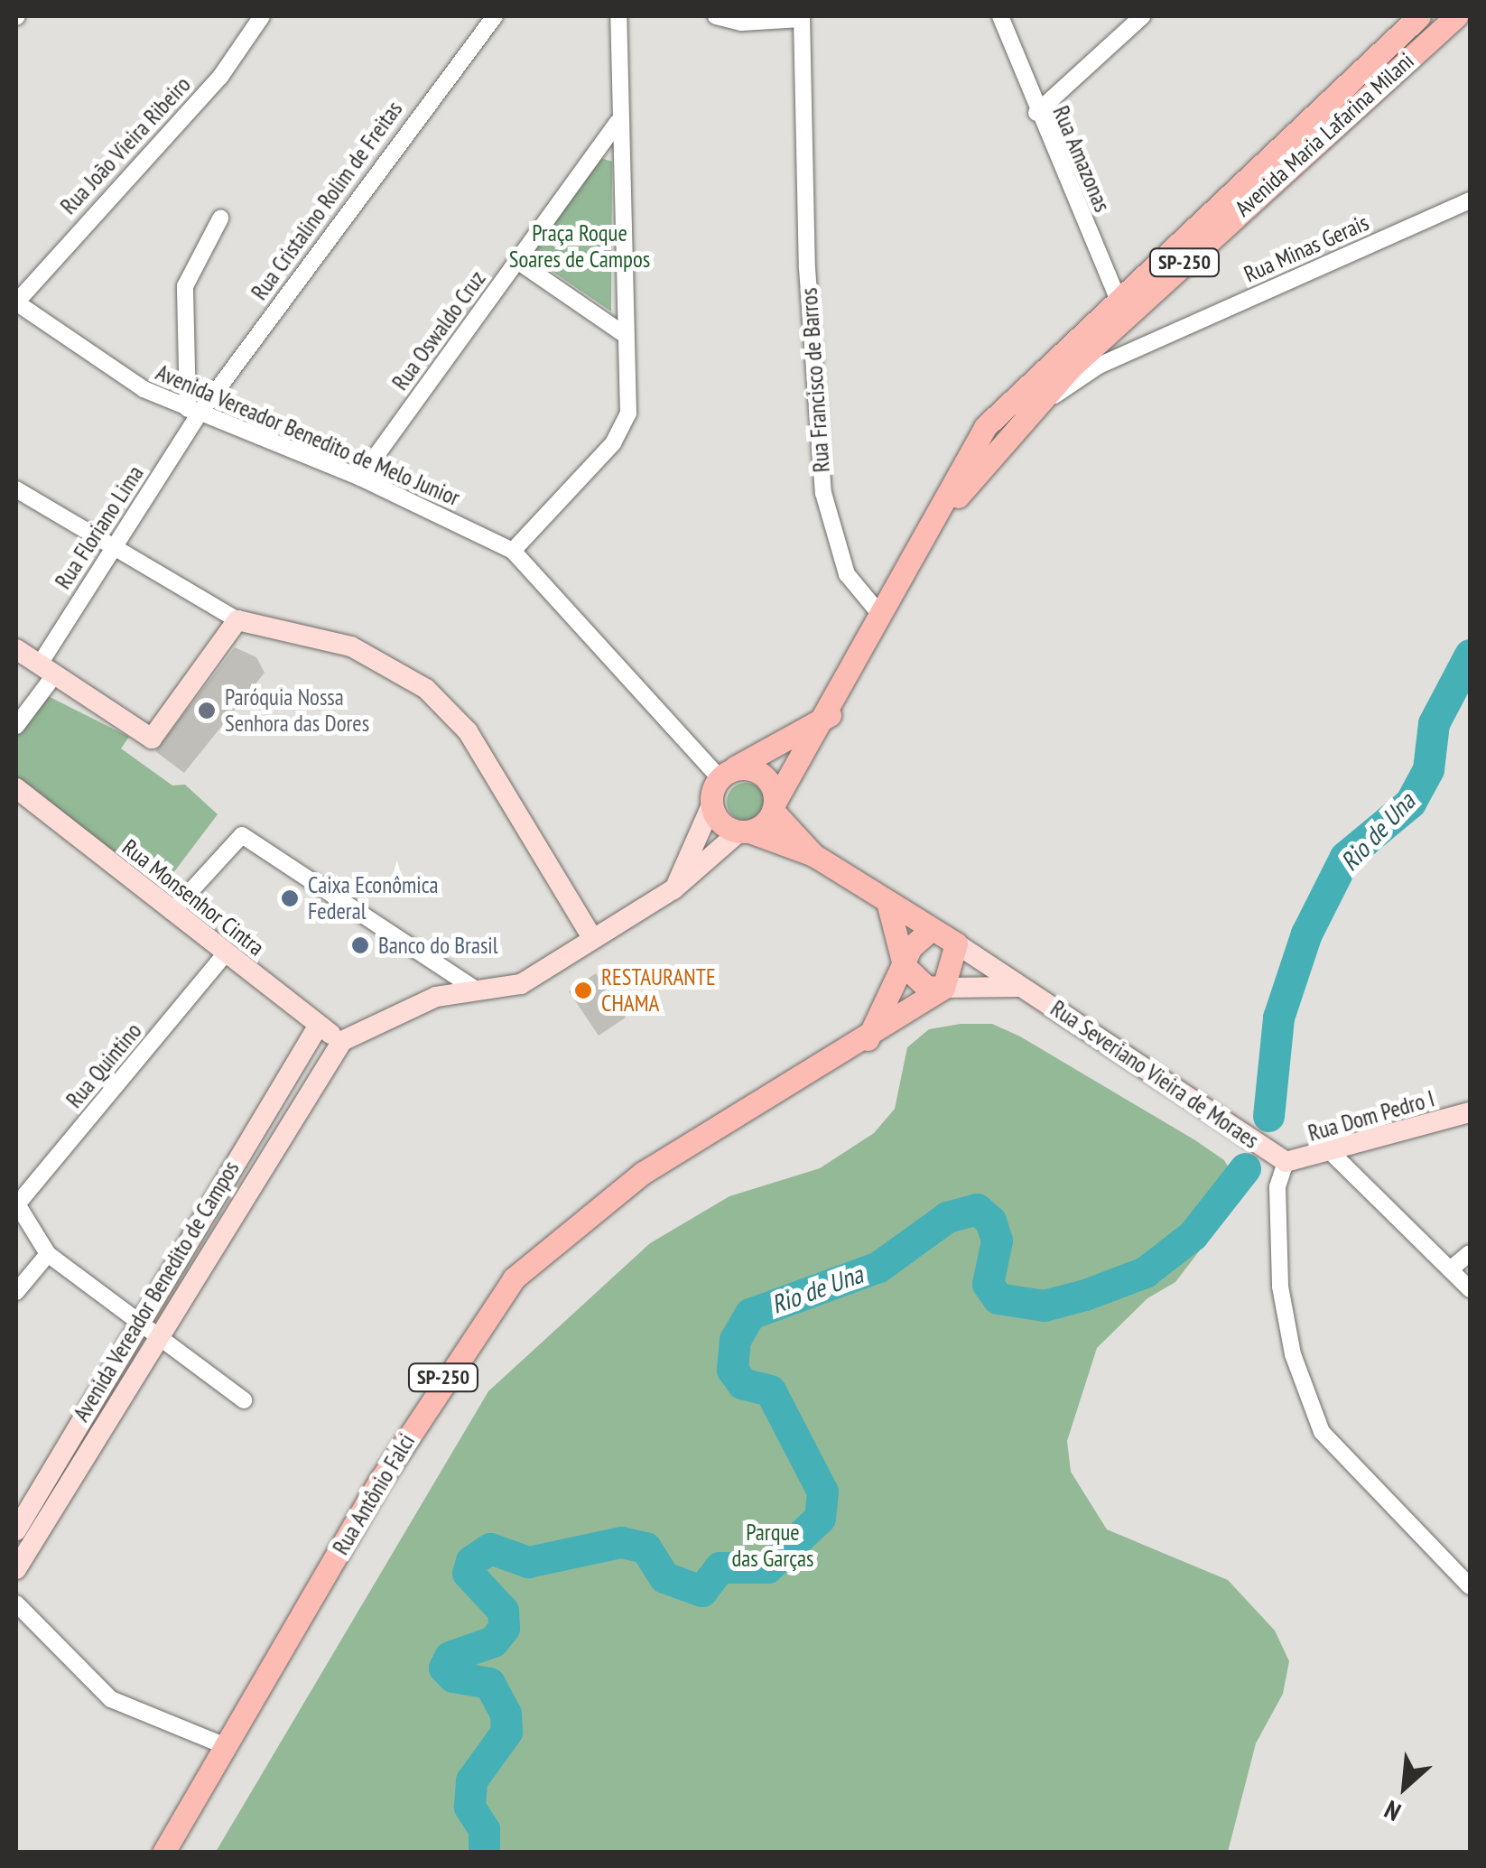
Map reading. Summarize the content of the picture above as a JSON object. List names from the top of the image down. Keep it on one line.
{"streets":{"main road":["Avenida Maria Lafarina Milani","SP-250","Rua Monsenhor Cintra","Rua Severiano Vieira de Moraes","Rua Dom Pedro I","Avenida Vereador Benedito de Campos","Rua Antônio Falci"],"street":["Rua João Vieira Ribeiro","Rua Amazonas","Rua Cristalino Rolim de Freitas","Rua Minas Gerais","Rua Oswaldo Cruz","Rua Francisco de Barros","Avenida Vereador Benedito de Melo Junior","Rua Floriano Lima","Rua Quintino"]},"crossings":[["Avenida Maria Lafarina Milani","Rua Amazonas"],["Avenida Maria Lafarina Milani","Rua Minas Gerais"],["Avenida Maria Lafarina Milani","SP-250"],["Avenida Maria Lafarina Milani","Rua Francisco de Barros"],["Rua João Vieira Ribeiro","Avenida Vereador Benedito de Melo Junior"],["Rua Cristalino Rolim de Freitas","Avenida Vereador Benedito de Melo Junior"],["Rua Cristalino Rolim de Freitas","Rua Floriano Lima"],["SP-250","Rua Francisco de Barros"],["SP-250","Avenida Vereador Benedito de Melo Junior"],["SP-250","Rua Severiano Vieira de Moraes"],["Rua Oswaldo Cruz","Avenida Vereador Benedito de Melo Junior"],["Avenida Vereador Benedito de Melo Junior","Rua Floriano Lima"],["Avenida Vereador Benedito de Melo Junior","Rua Severiano Vieira de Moraes"],["Rua Monsenhor Cintra","Rua Quintino"],["Rua Monsenhor Cintra","Avenida Vereador Benedito de Campos"],["Rua Severiano Vieira de Moraes","Rua Dom Pedro I"]],"water":["Rio de Una"],"parks":["Praça Roque Soares de Campos","Parque das Garças"],"places":["Paróquia Nossa Senhora das Dores","Caixa Econômica Federal","Banco do Brasil","RESTAURANTE CHAMA"],"north":"bottom left"}
